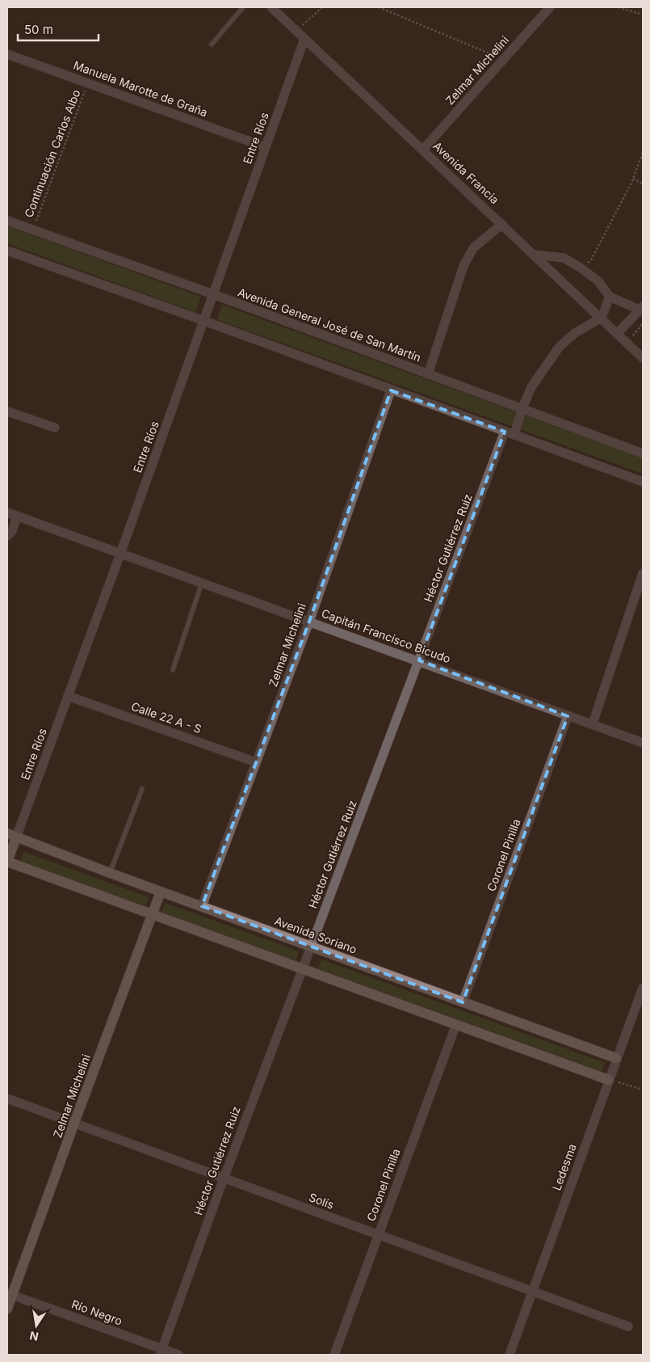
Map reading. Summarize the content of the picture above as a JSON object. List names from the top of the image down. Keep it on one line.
{"streets":{"street":["Zelmar Michelini","Manuela Marotte de Graña","Entre Ríos","Avenida Francia","Avenida General José de San Martín","Héctor Gutiérrez Ruiz","Capitán Francisco Bicudo","Calle 22 A - S","Coronel Pinilla","Avenida Soriano","Ledesma","Solís","Río Negro"],"path":["Continuación Carlos Albo"]},"crossings":[["Zelmar Michelini","Avenida Francia"],["Zelmar Michelini","Capitán Francisco Bicudo"],["Zelmar Michelini","Calle 22 A - S"],["Zelmar Michelini","Avenida Soriano"],["Zelmar Michelini","Solís"],["Zelmar Michelini","Río Negro"],["Manuela Marotte de Graña","Entre Ríos"],["Manuela Marotte de Graña","Continuación Carlos Albo"],["Entre Ríos","Avenida Francia"],["Entre Ríos","Avenida General José de San Martín"],["Entre Ríos","Capitán Francisco Bicudo"],["Entre Ríos","Calle 22 A - S"],["Entre Ríos","Avenida Soriano"],["Continuación Carlos Albo","Avenida General José de San Martín"],["Héctor Gutiérrez Ruiz","Capitán Francisco Bicudo"],["Héctor Gutiérrez Ruiz","Avenida Soriano"],["Héctor Gutiérrez Ruiz","Solís"],["Héctor Gutiérrez Ruiz","Río Negro"],["Capitán Francisco Bicudo","Coronel Pinilla"],["Coronel Pinilla","Avenida Soriano"],["Coronel Pinilla","Solís"],["Avenida Soriano","Ledesma"],["Ledesma","Solís"]],"scale_bar":"50 m","north":"bottom"}
